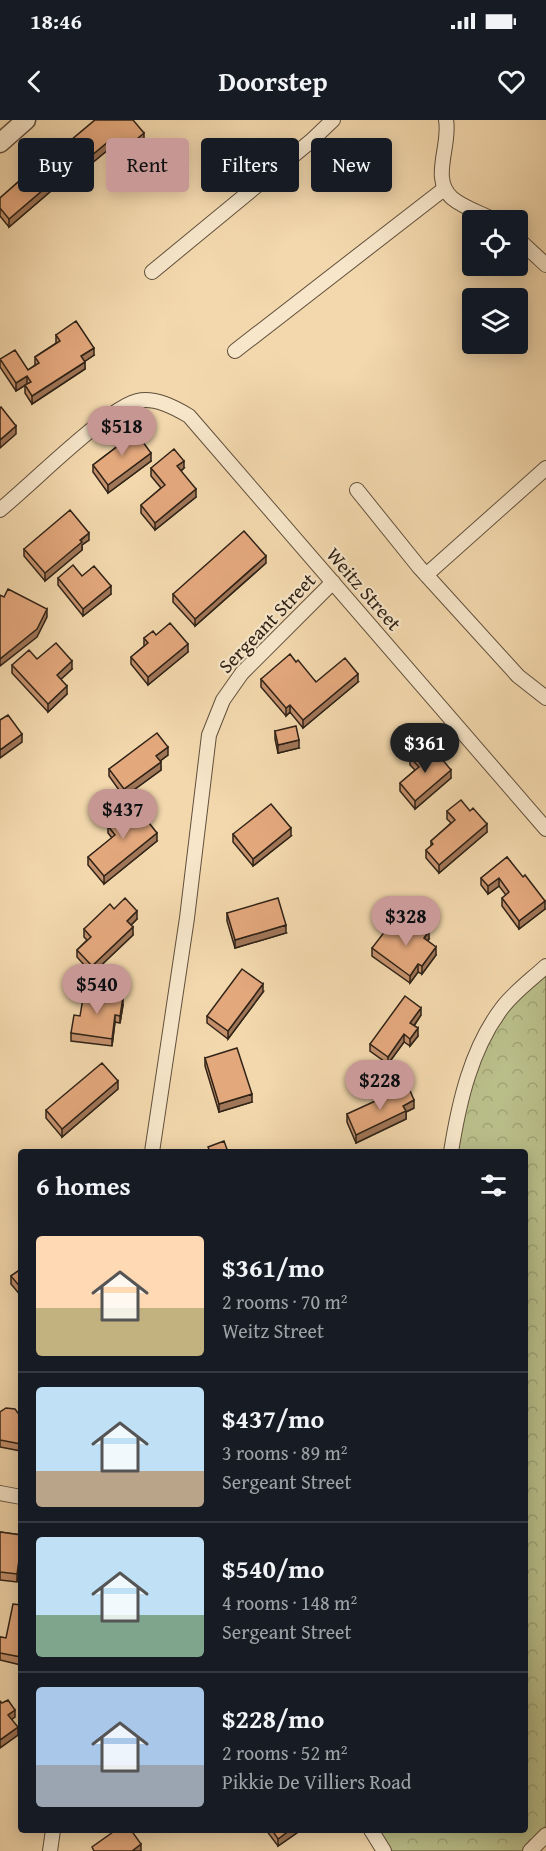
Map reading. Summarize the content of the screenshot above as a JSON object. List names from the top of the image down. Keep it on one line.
{"streets":{"street":["Weitz Street","Sergeant Street"]},"crossings":[["Weitz Street","Sergeant Street"]],"page":{"status":"18:46","header":"Doorstep","chip":["Buy","Rent","Filters","New"],"price":["$518","$361","$437","$328","$540","$228"],"heading":"6 homes","list":[{"name":"$361/mo","note":"2 rooms · 70 m² · Weitz Street"},{"name":"$437/mo","note":"3 rooms · 89 m² · Sergeant Street"},{"name":"$540/mo","note":"4 rooms · 148 m² · Sergeant Street"},{"name":"$228/mo","note":"2 rooms · 52 m² · Pikkie De Villiers Road"}]}}
